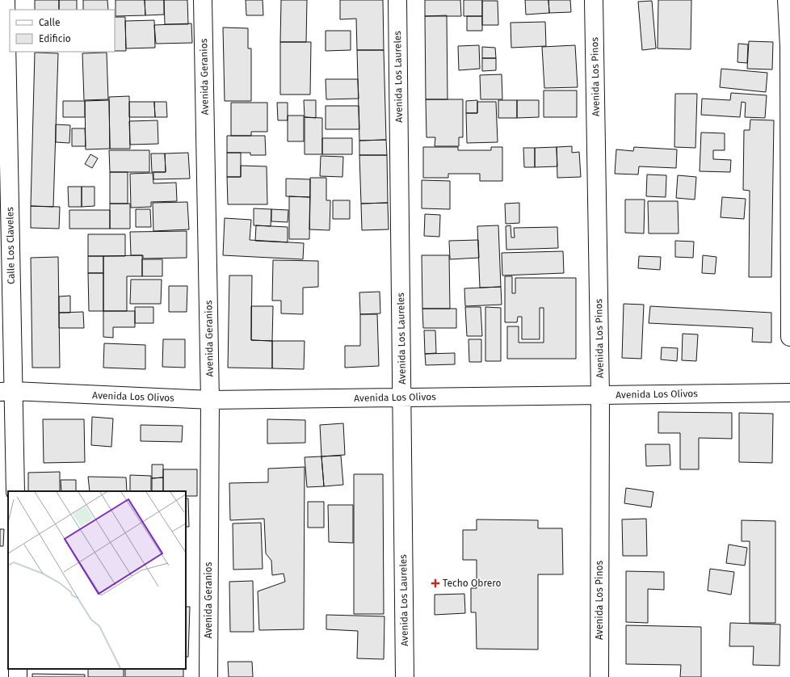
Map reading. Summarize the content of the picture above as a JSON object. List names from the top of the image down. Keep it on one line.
{"streets":{"street":["Avenida Geranios","Avenida Los Laureles","Avenida Los Pinos","Calle Los Claveles","Avenida Los Olivos"]},"crossings":[["Avenida Geranios","Avenida Los Olivos"],["Avenida Los Laureles","Avenida Los Olivos"],["Avenida Los Pinos","Avenida Los Olivos"],["Calle Los Claveles","Avenida Los Olivos"]],"places":{"health":["Techo Obrero"]},"legend":["Calle","Edificio"]}
